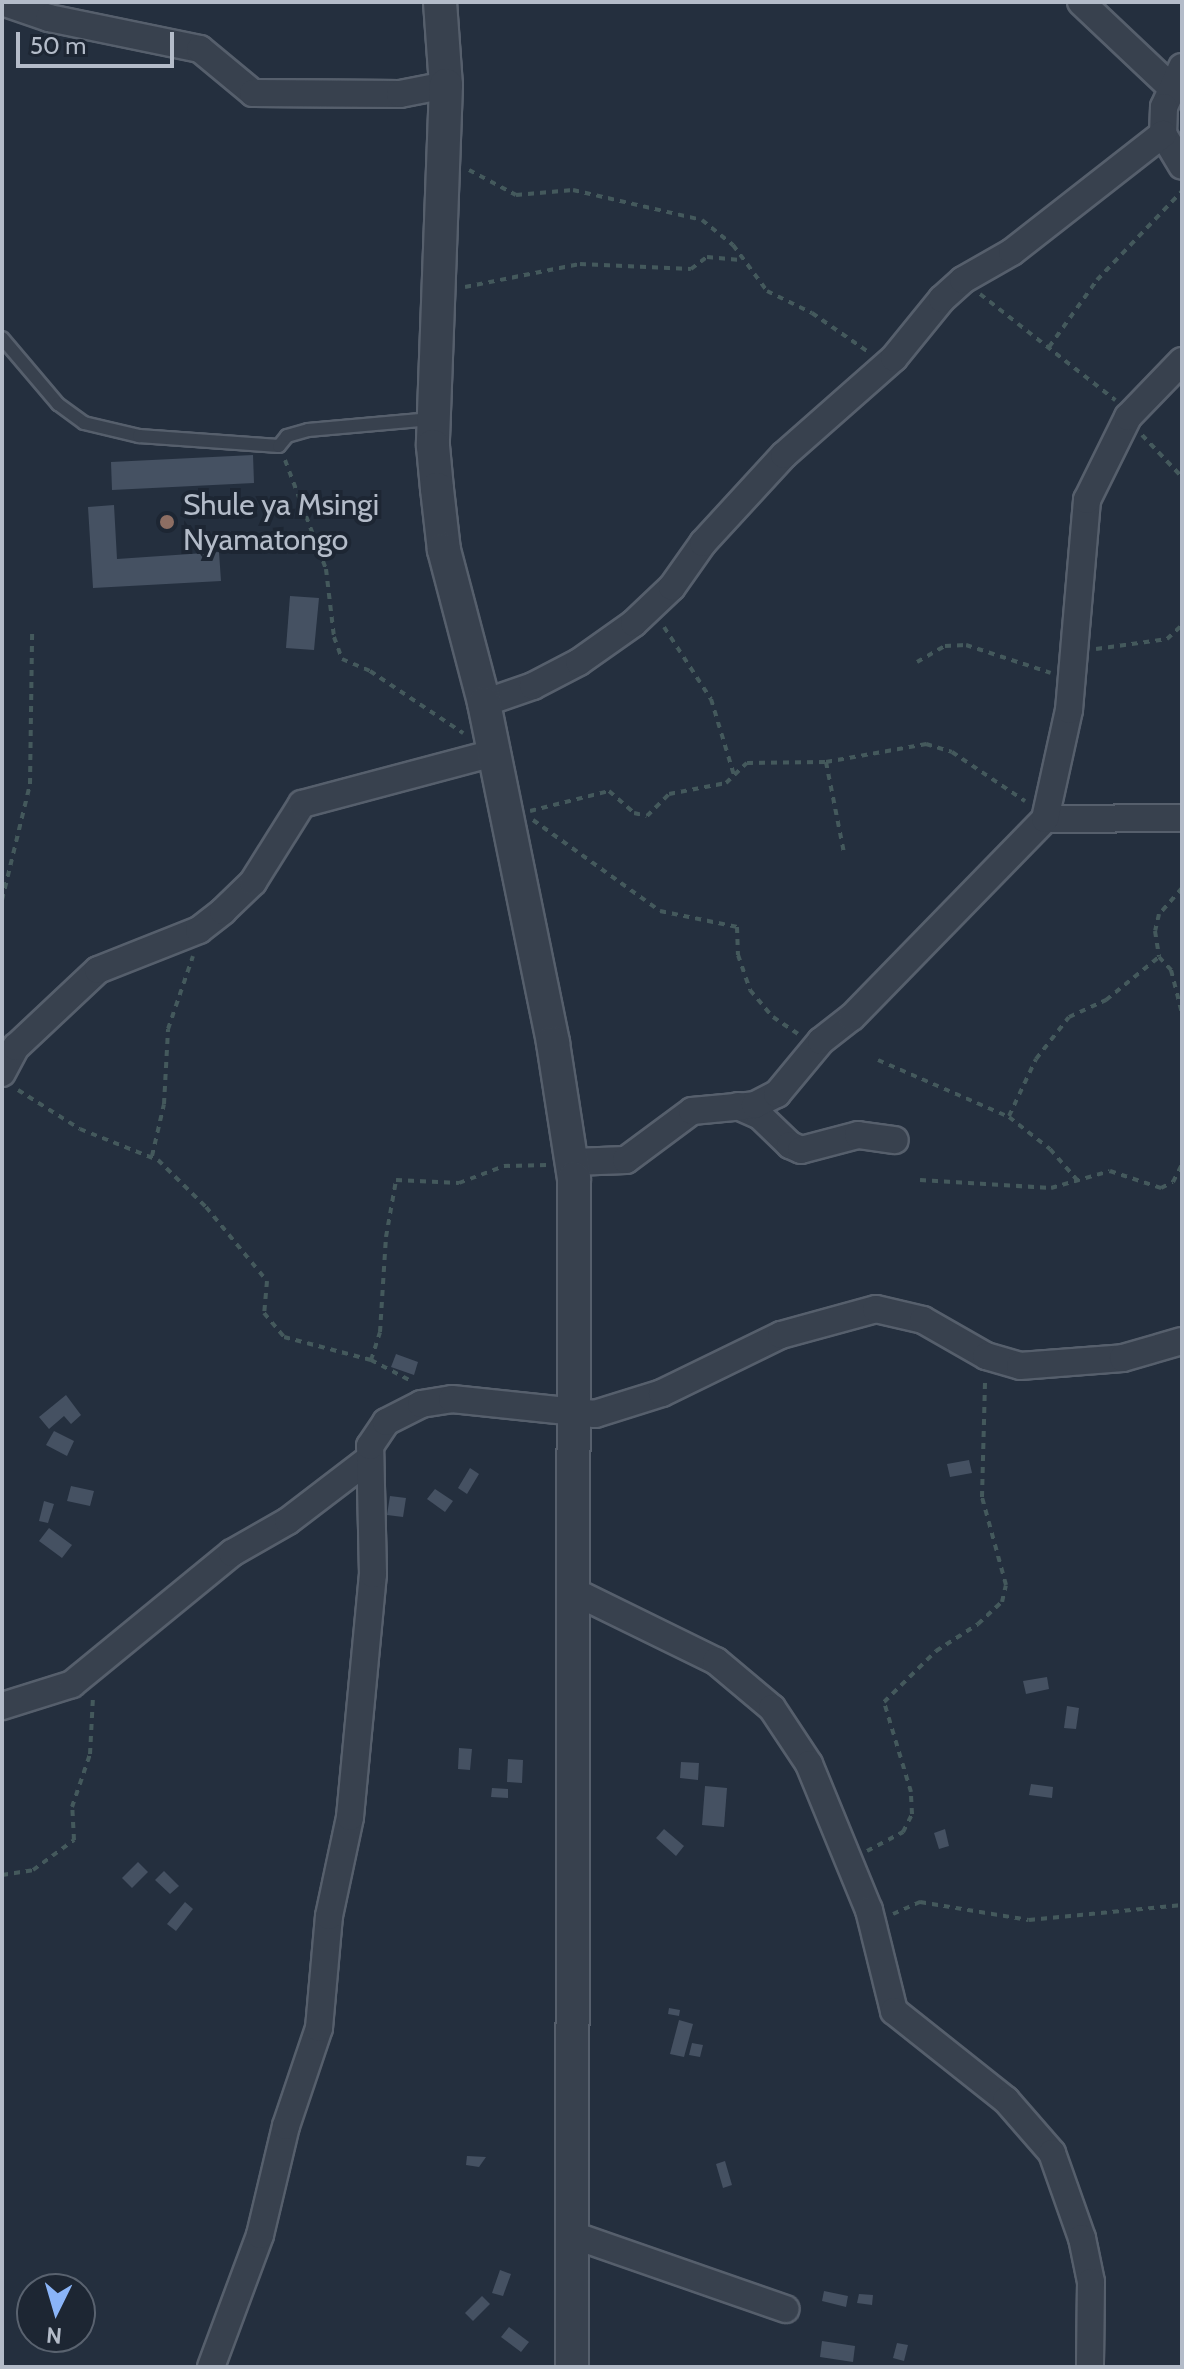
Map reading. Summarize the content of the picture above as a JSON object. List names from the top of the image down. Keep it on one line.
{"places":["Shule ya Msingi Nyamatongo"],"scale_bar":"50 m","north":"bottom"}
